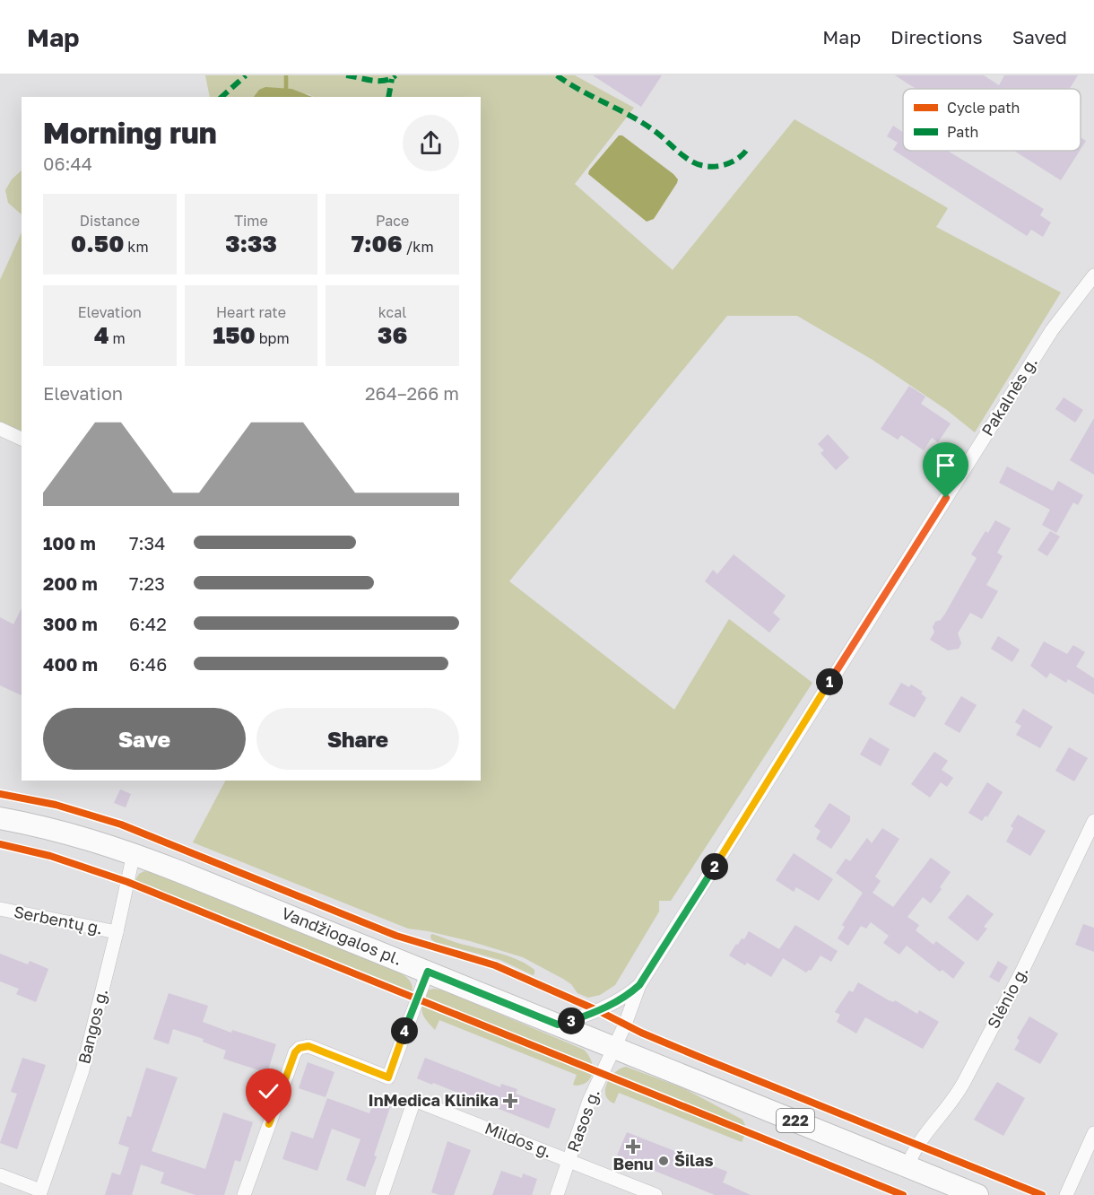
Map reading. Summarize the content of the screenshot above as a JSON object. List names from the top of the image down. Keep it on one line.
{"streets":{"main road":["Vandžiogalos pl.","222"],"street":["Pakalnės g.","Serbentų g.","Slėnio g.","Bangos g.","Rasos g.","Mildos g."]},"crossings":[["Pakalnės g.","Vandžiogalos pl."],["Pakalnės g.","Rasos g."],["Serbentų g.","Bangos g."],["Vandžiogalos pl.","Slėnio g."],["Vandžiogalos pl.","Bangos g."],["Vandžiogalos pl.","Rasos g."],["Rasos g.","Mildos g."]],"places":{"health":["InMedica Klinika","Benu"],"other":["Šilas"]},"legend":["Cycle path","Path"],"page":{"header":"Map","nav":["Map","Directions","Saved"],"heading":["Morning run","06:44"],"stats":[["Distance","0.50 km"],["Time","3:33"],["Pace","7:06 /km"],["Elevation","4 m"],["Heart rate","150 bpm"],["kcal","36"]],"chart":["Elevation","264–266 m"],"list":[{"name":"100 m","note":"7:34"},{"name":"200 m","note":"7:23"},{"name":"300 m","note":"6:42"},{"name":"400 m","note":"6:46"}],"pins":["1","2","3","4"],"buttons":["Save","Share"]}}
